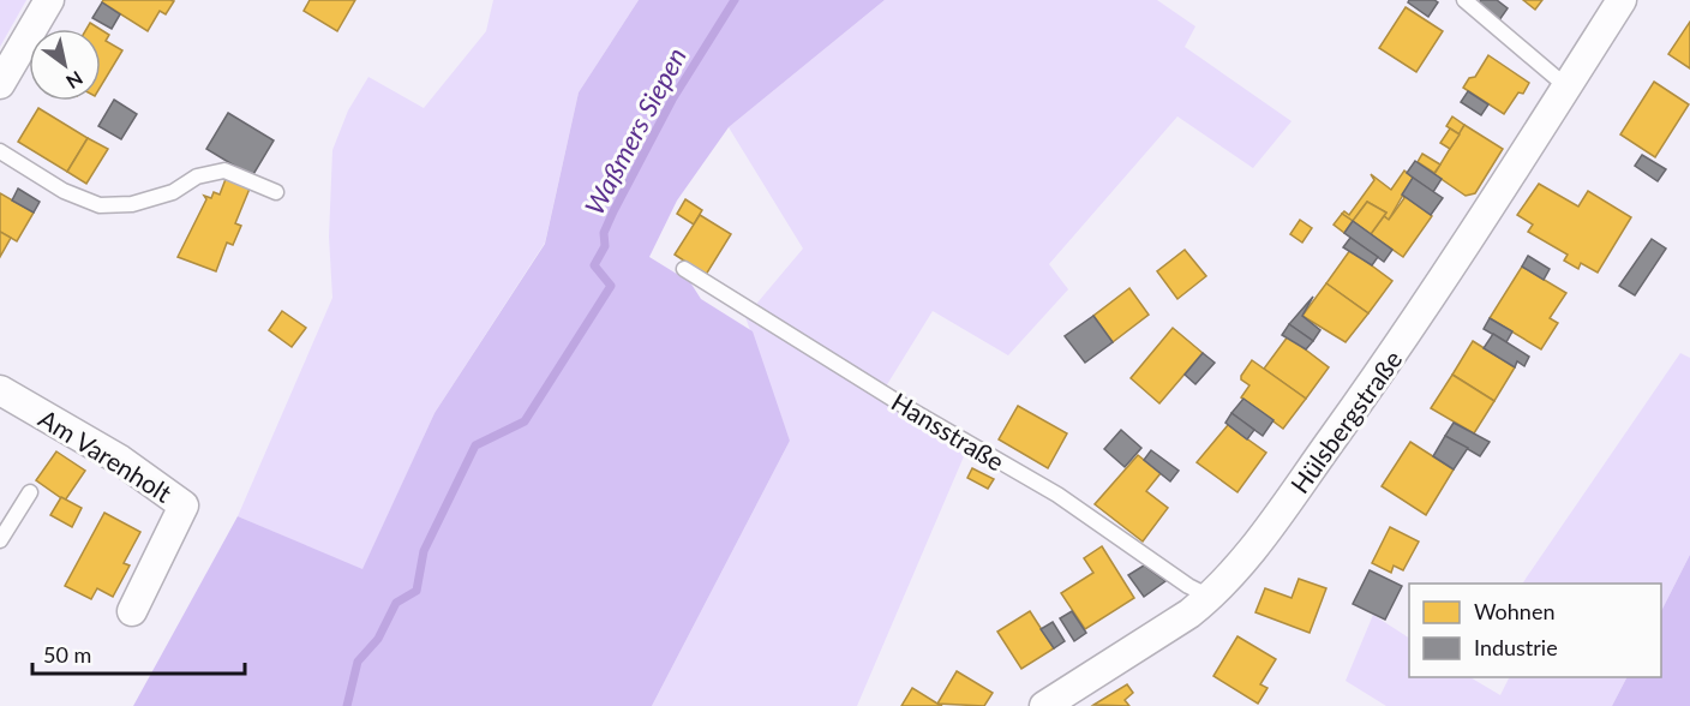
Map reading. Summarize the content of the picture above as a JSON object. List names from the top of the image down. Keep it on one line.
{"streets":{"street":["Hülsbergstraße","Am Varenholt"],"lane":["Hansstraße"]},"crossings":[["Hülsbergstraße","Hansstraße"]],"water":["Waßmers Siepen"],"legend":["Wohnen","Industrie"],"scale_bar":"50 m","north":"bottom right"}
